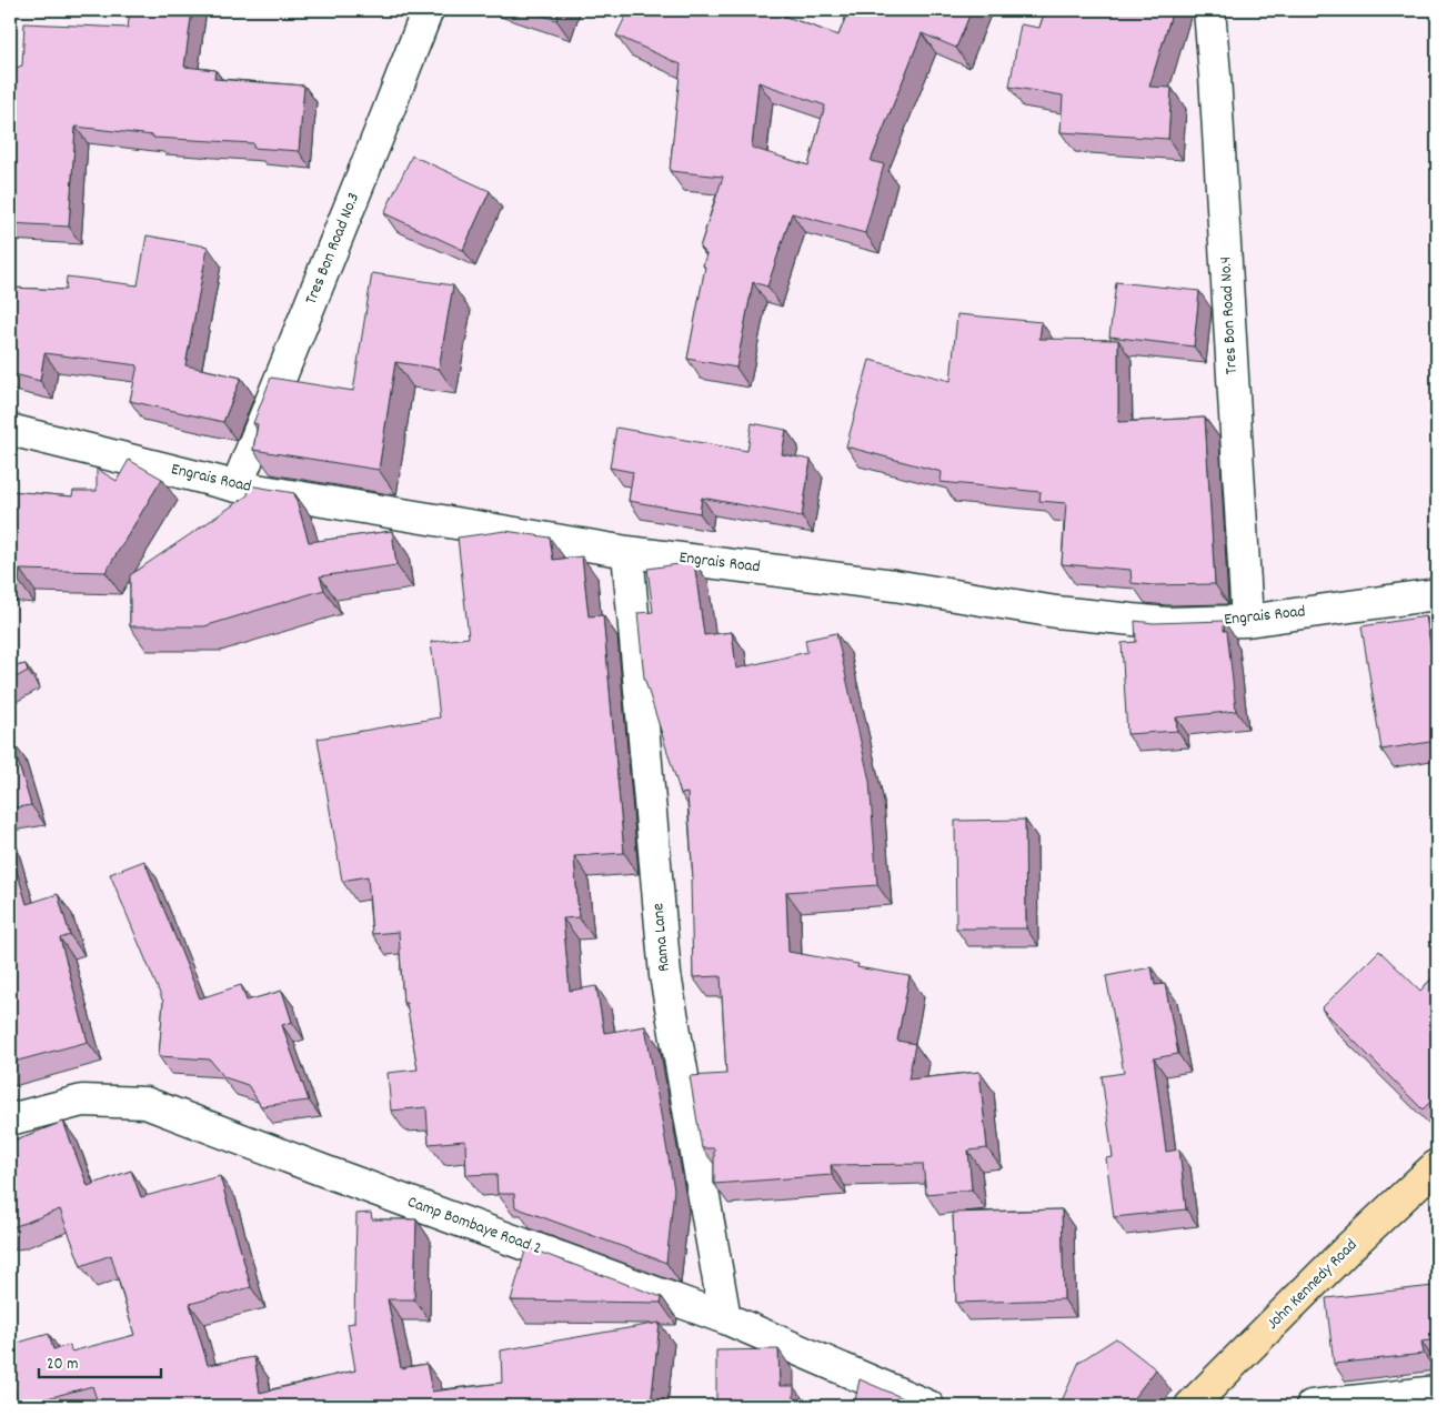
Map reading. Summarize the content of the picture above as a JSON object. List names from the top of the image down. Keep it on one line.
{"streets":{"main road":["John Kennedy Road"],"street":["Tres Bon Road No.3","Tres Bon Road No.4","Engrais Road","Rama Lane","Camp Bombaye Road 2"]},"crossings":[["Tres Bon Road No.3","Engrais Road"],["Tres Bon Road No.4","Engrais Road"],["Engrais Road","Rama Lane"],["Rama Lane","Camp Bombaye Road 2"]],"scale_bar":"20 m"}
